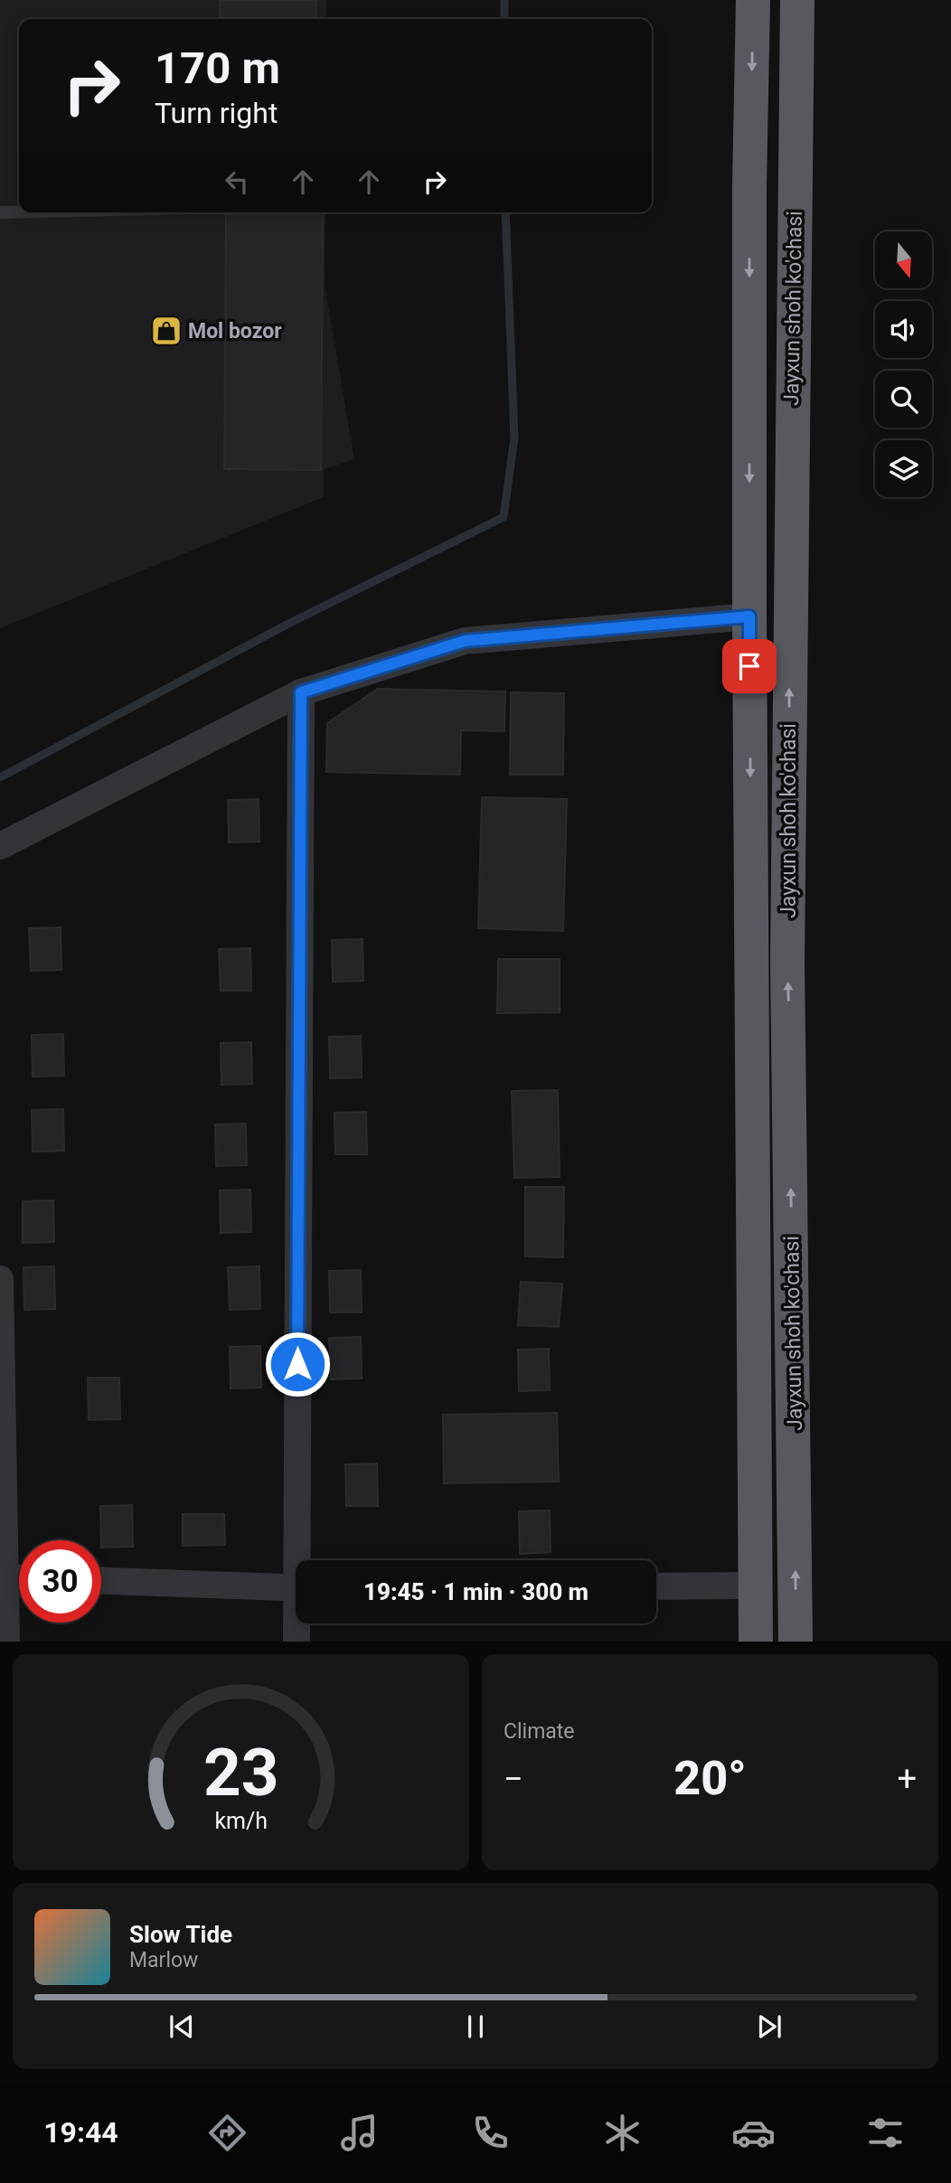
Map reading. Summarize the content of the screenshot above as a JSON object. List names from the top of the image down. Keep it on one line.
{"streets":{"highway":["Jayxun shoh ko'chasi"]},"places":{"shop":["Mol bozor"]},"north":"bottom","page":{"turn":["170 m","Turn right"],"limit":"30","trip":"19:45 · 1 min · 300 m","tile":"Climate","heat":["−","20°","+"],"song":["Slow Tide","Marlow"],"tabs":"19:44","gauge":["23","km/h"]}}
